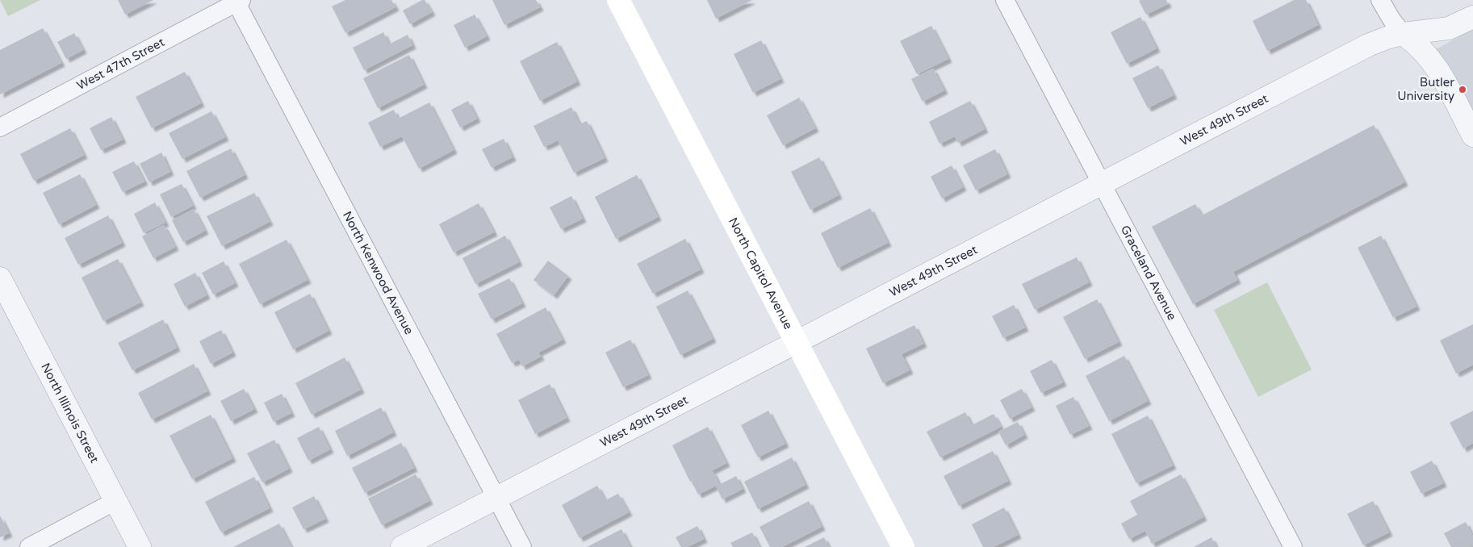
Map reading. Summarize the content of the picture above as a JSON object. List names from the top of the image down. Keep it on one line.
{"streets":{"main road":["North Capitol Avenue"],"street":["West 47th Street","West 49th Street","North Kenwood Avenue","Graceland Avenue","North Illinois Street"]},"crossings":[["West 47th Street","North Kenwood Avenue"],["West 49th Street","North Kenwood Avenue"],["West 49th Street","North Capitol Avenue"],["West 49th Street","Graceland Avenue"]],"places":["Butler University"]}
